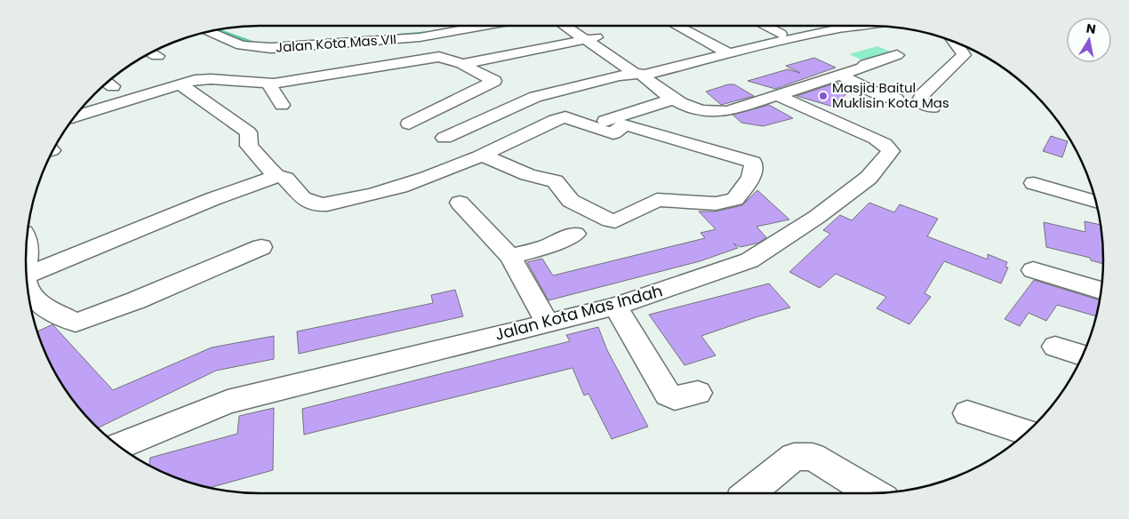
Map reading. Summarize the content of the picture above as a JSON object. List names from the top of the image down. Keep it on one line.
{"streets":{"street":["Jalan Kota Mas VII","Jalan Kota Mas Indah"]},"places":["Masjid Baitul Muklisin Kota Mas"],"north":"top"}
